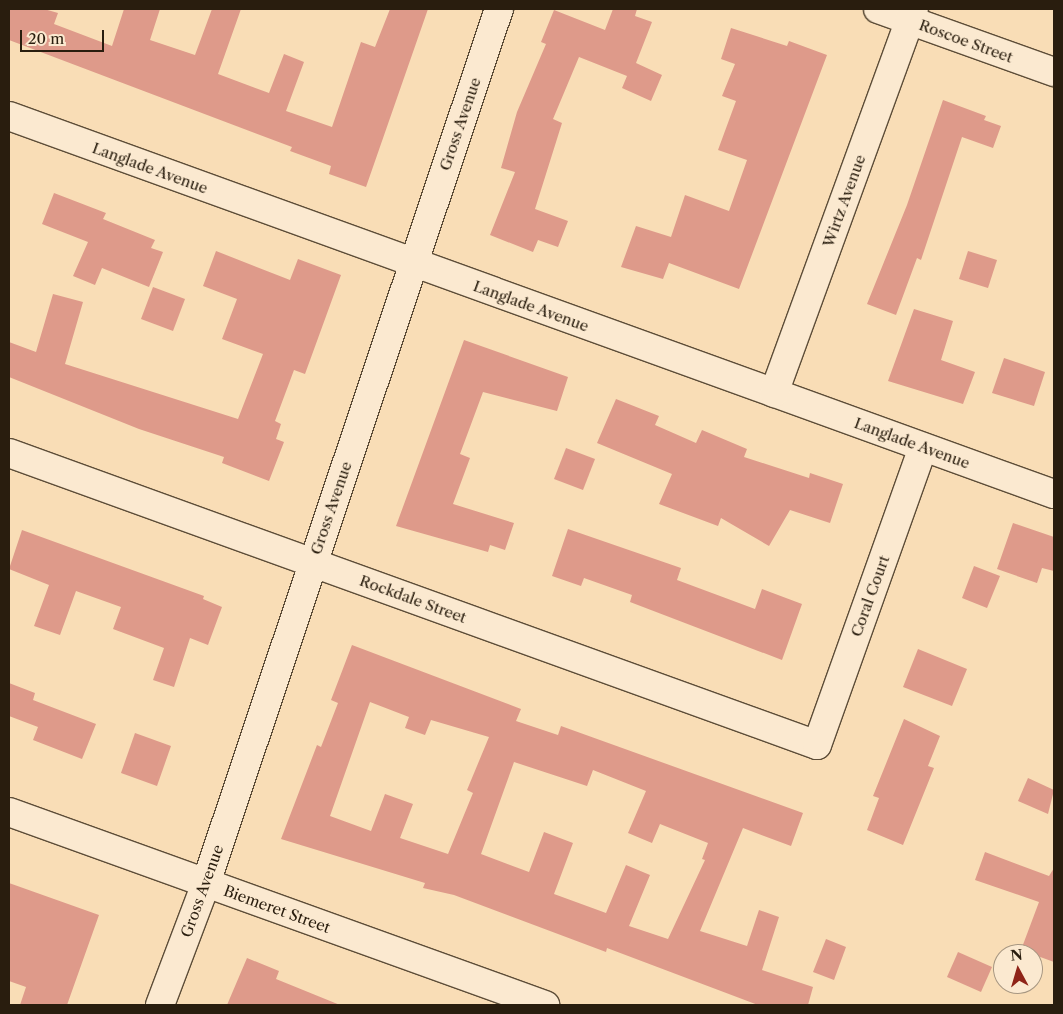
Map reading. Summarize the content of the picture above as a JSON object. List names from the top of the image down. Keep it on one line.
{"streets":{"street":["Roscoe Street","Gross Avenue","Langlade Avenue","Wirtz Avenue","Coral Court","Rockdale Street","Biemeret Street"]},"crossings":[["Roscoe Street","Wirtz Avenue"],["Gross Avenue","Langlade Avenue"],["Gross Avenue","Rockdale Street"],["Gross Avenue","Biemeret Street"],["Langlade Avenue","Wirtz Avenue"],["Langlade Avenue","Coral Court"],["Coral Court","Rockdale Street"]],"scale_bar":"20 m","north":"top"}
